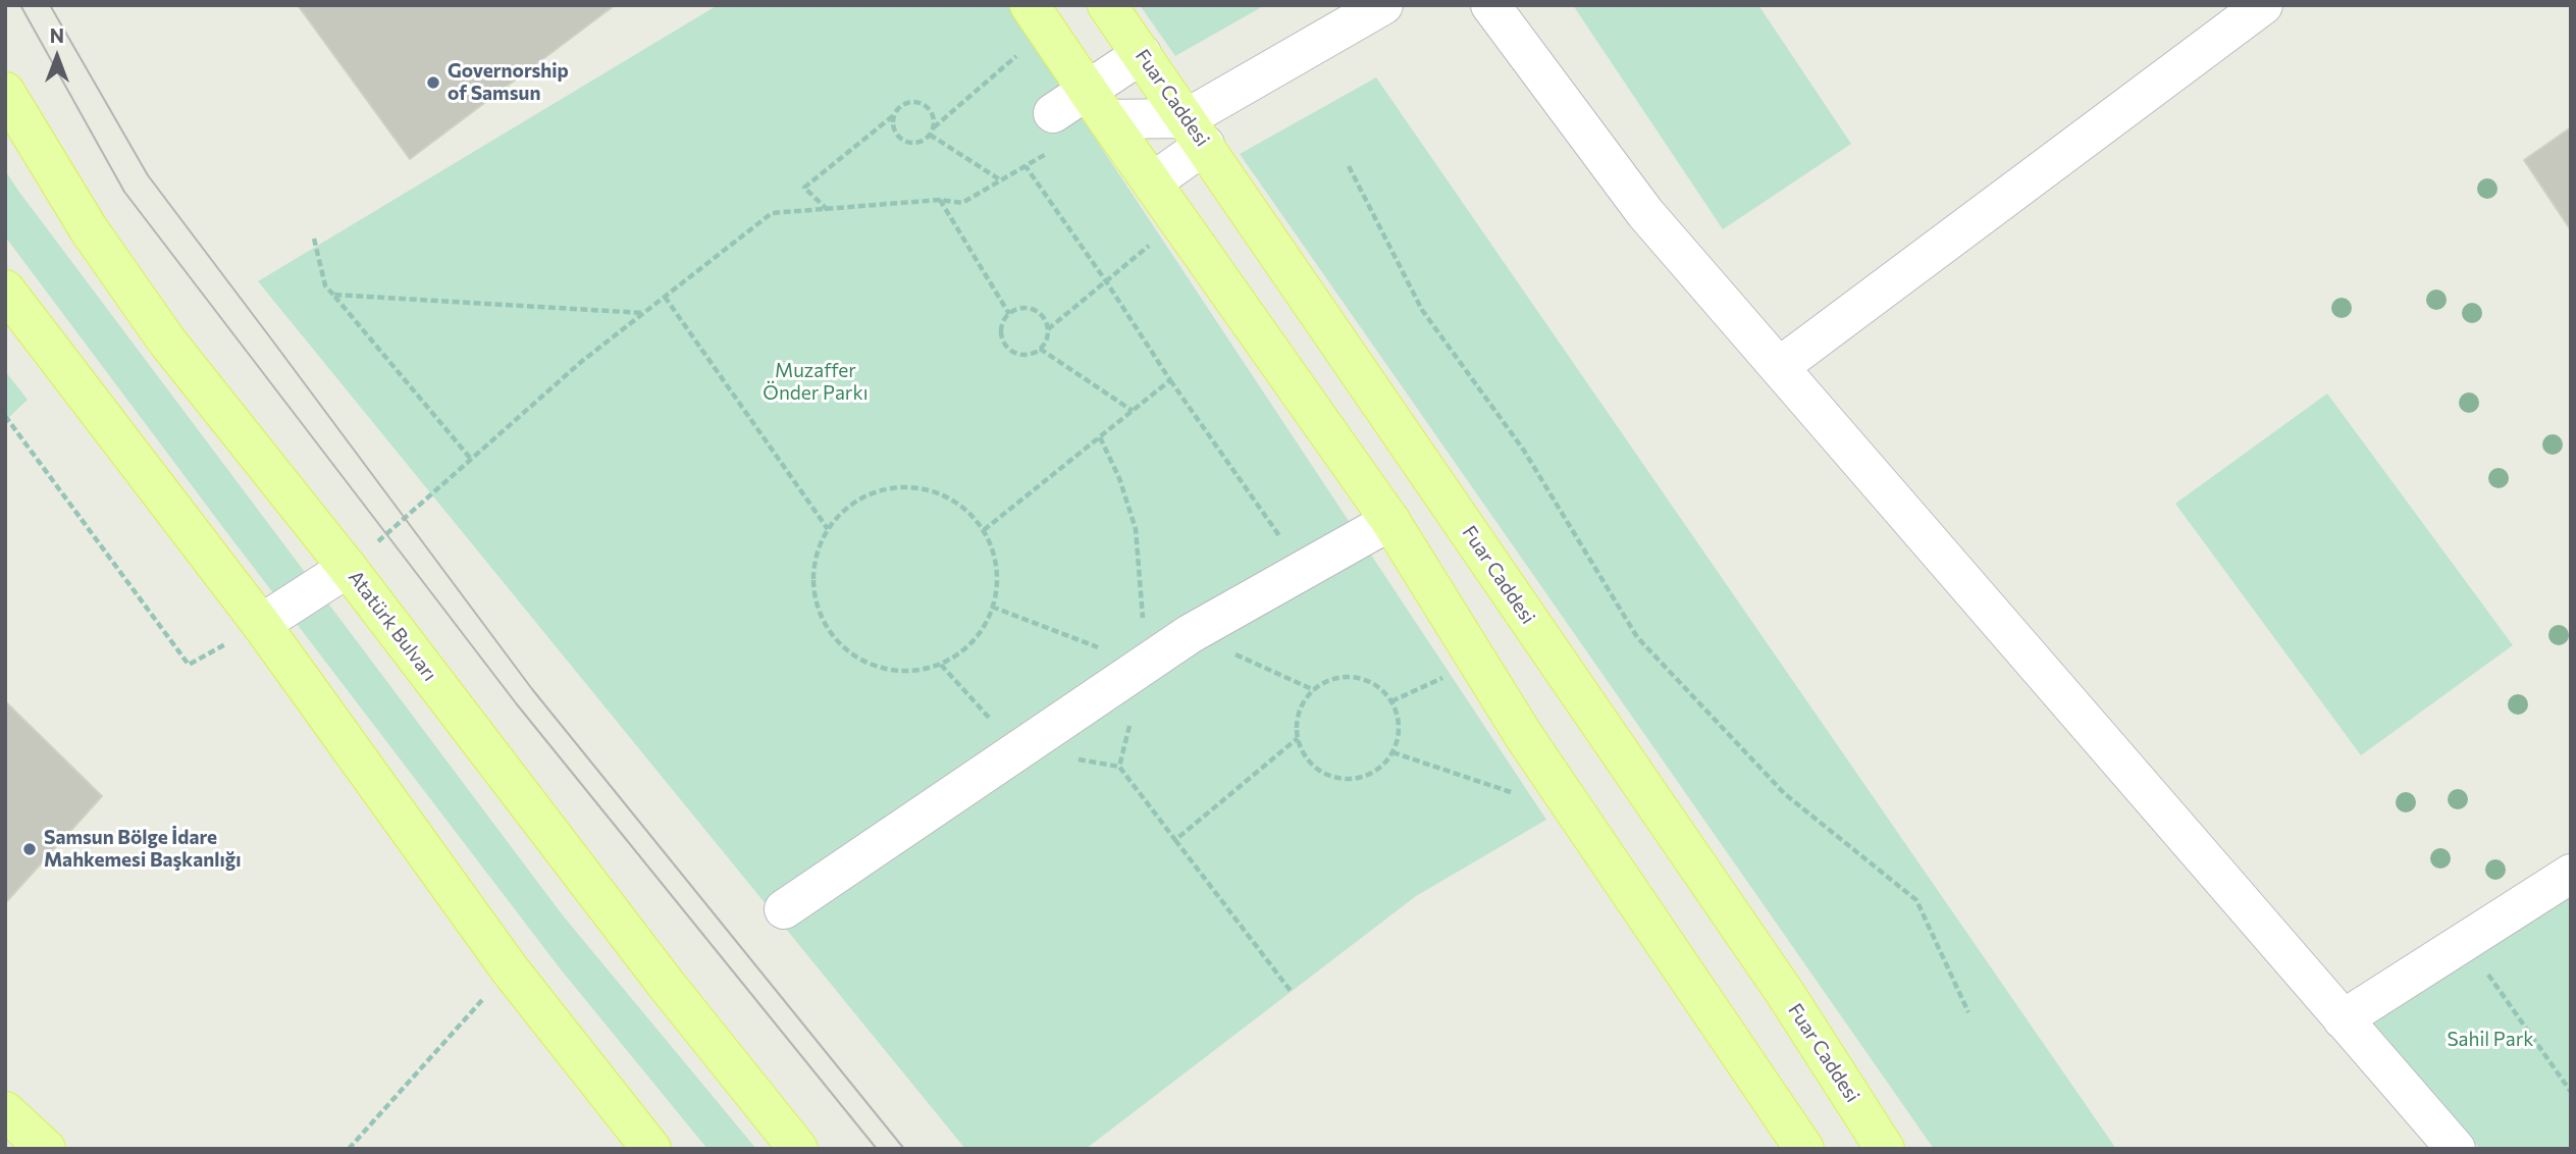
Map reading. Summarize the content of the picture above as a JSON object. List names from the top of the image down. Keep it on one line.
{"streets":{"main road":["Fuar Caddesi","Atatürk Bulvarı"]},"parks":["Muzaffer Önder Parkı","Sahil Park"],"places":["Governorship of Samsun","Samsun Bölge İdare Mahkemesi Başkanlığı"],"north":"top"}
